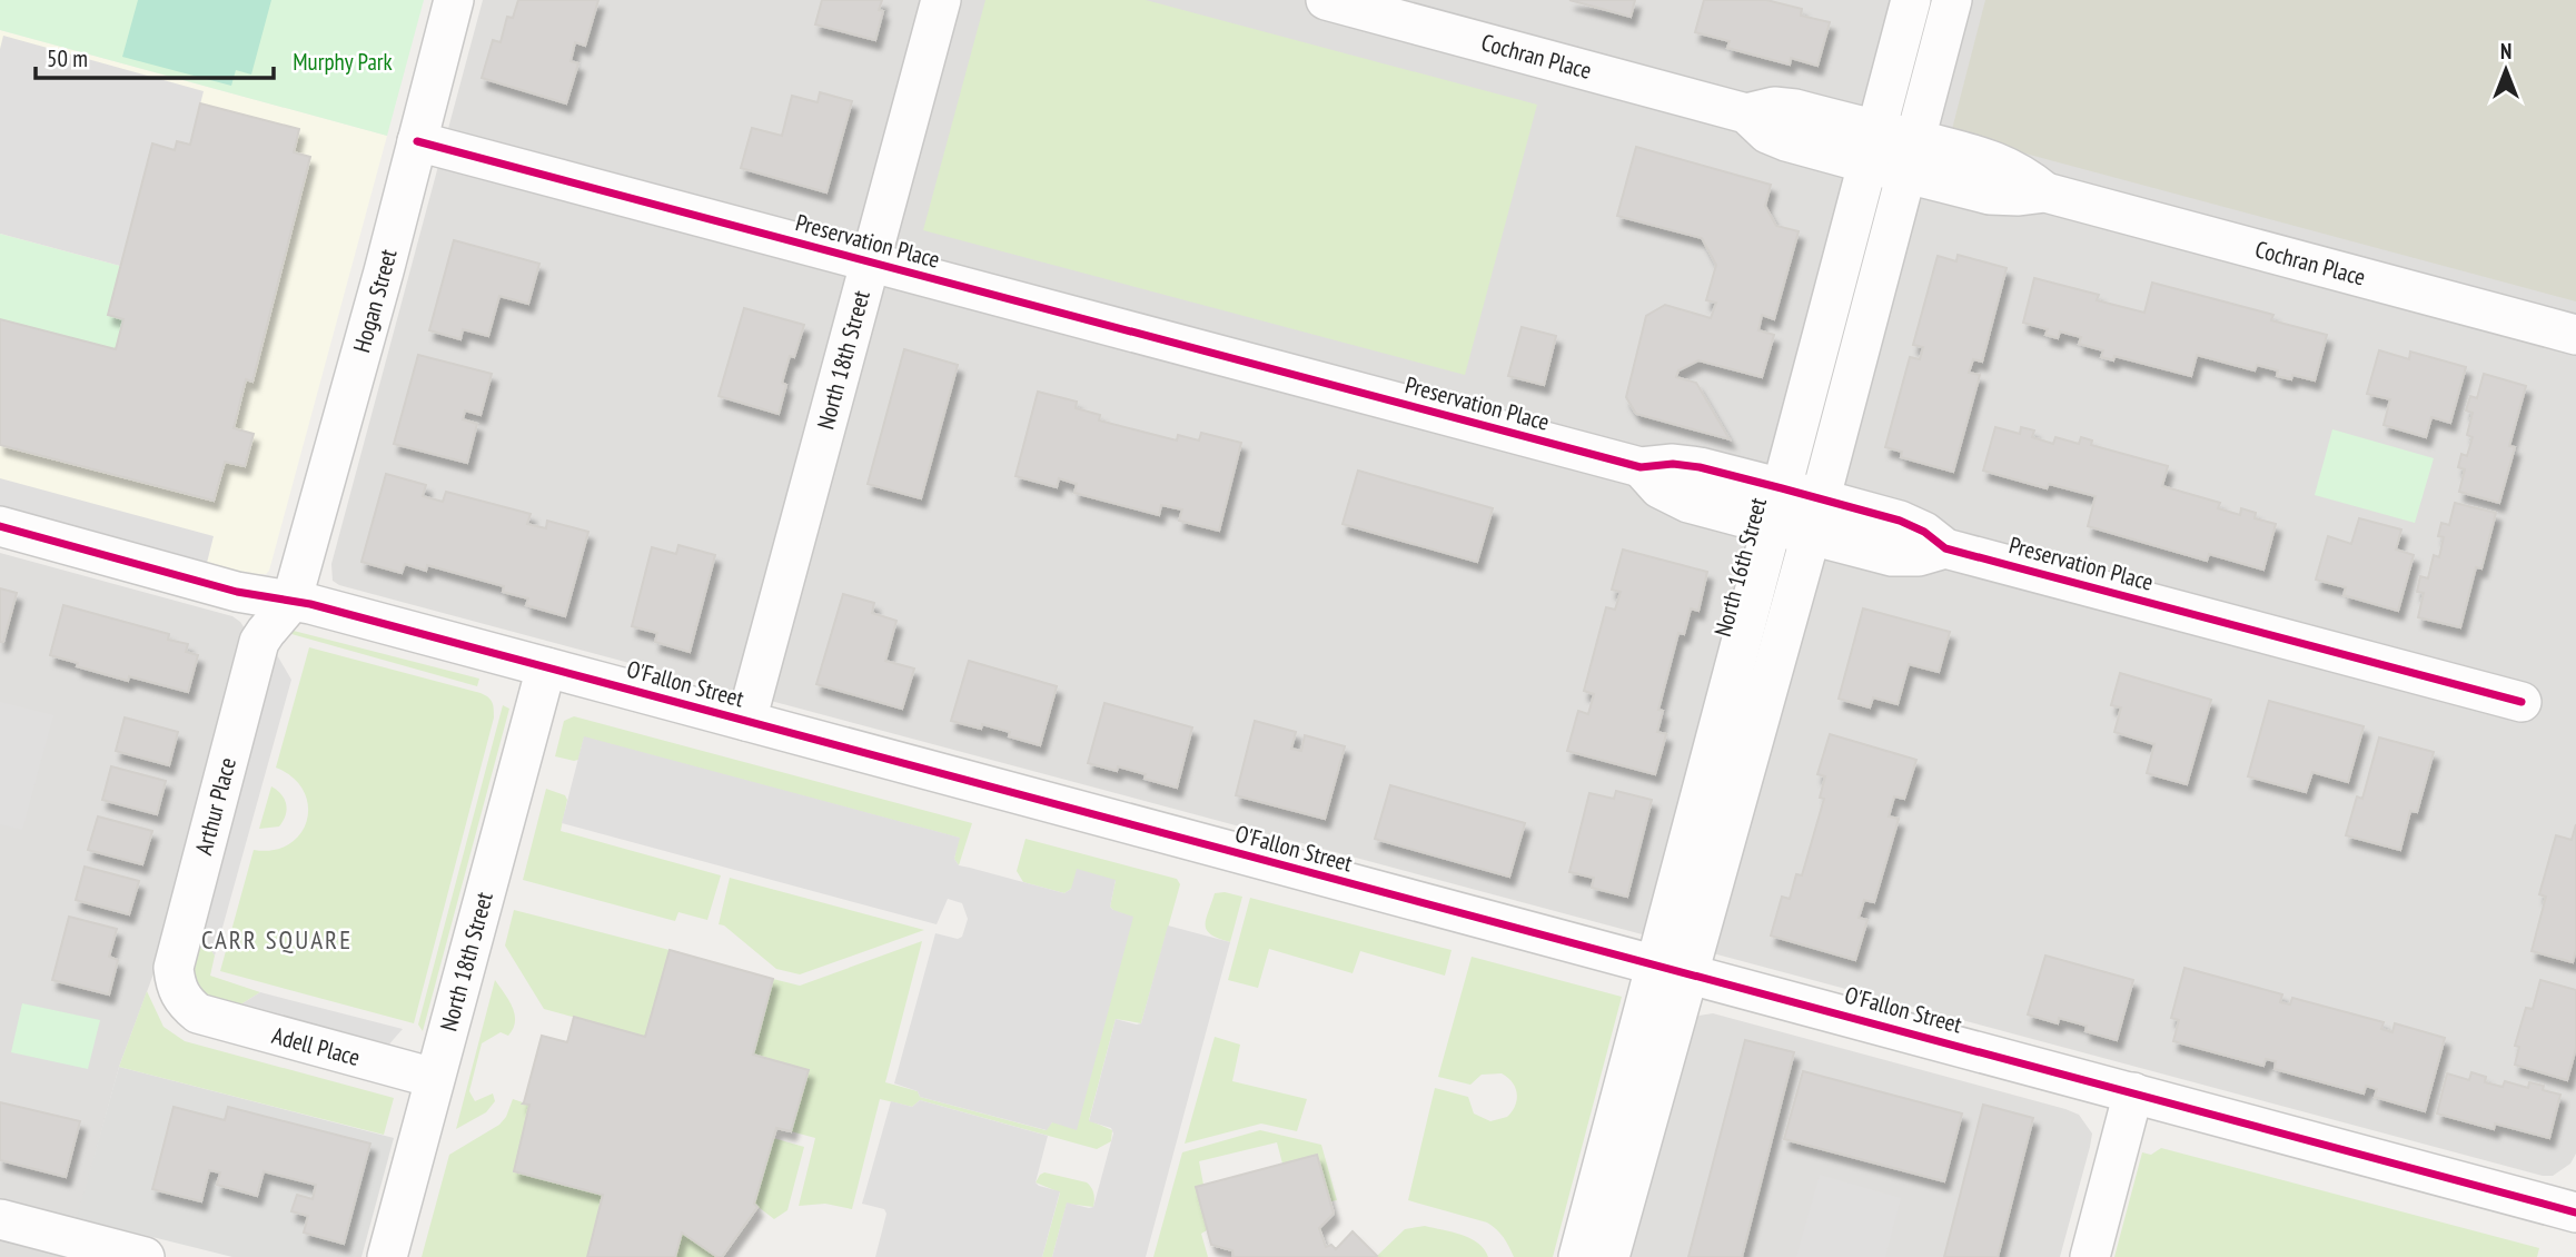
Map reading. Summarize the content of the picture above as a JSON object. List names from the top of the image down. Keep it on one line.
{"streets":{"street":["Cochran Place","Preservation Place","Hogan Street","North 18th Street","North 16th Street","O'Fallon Street","Arthur Place","Adell Place"]},"crossings":[["Cochran Place","North 16th Street"],["Preservation Place","Hogan Street"],["Preservation Place","North 18th Street"],["Preservation Place","North 16th Street"],["Hogan Street","O'Fallon Street"],["Hogan Street","Arthur Place"],["North 18th Street","O'Fallon Street"],["North 18th Street","Adell Place"],["North 16th Street","O'Fallon Street"],["O'Fallon Street","Arthur Place"],["Arthur Place","Adell Place"]],"districts":["CARR SQUARE"],"parks":["Murphy Park"],"scale_bar":"50 m","north":"top"}
